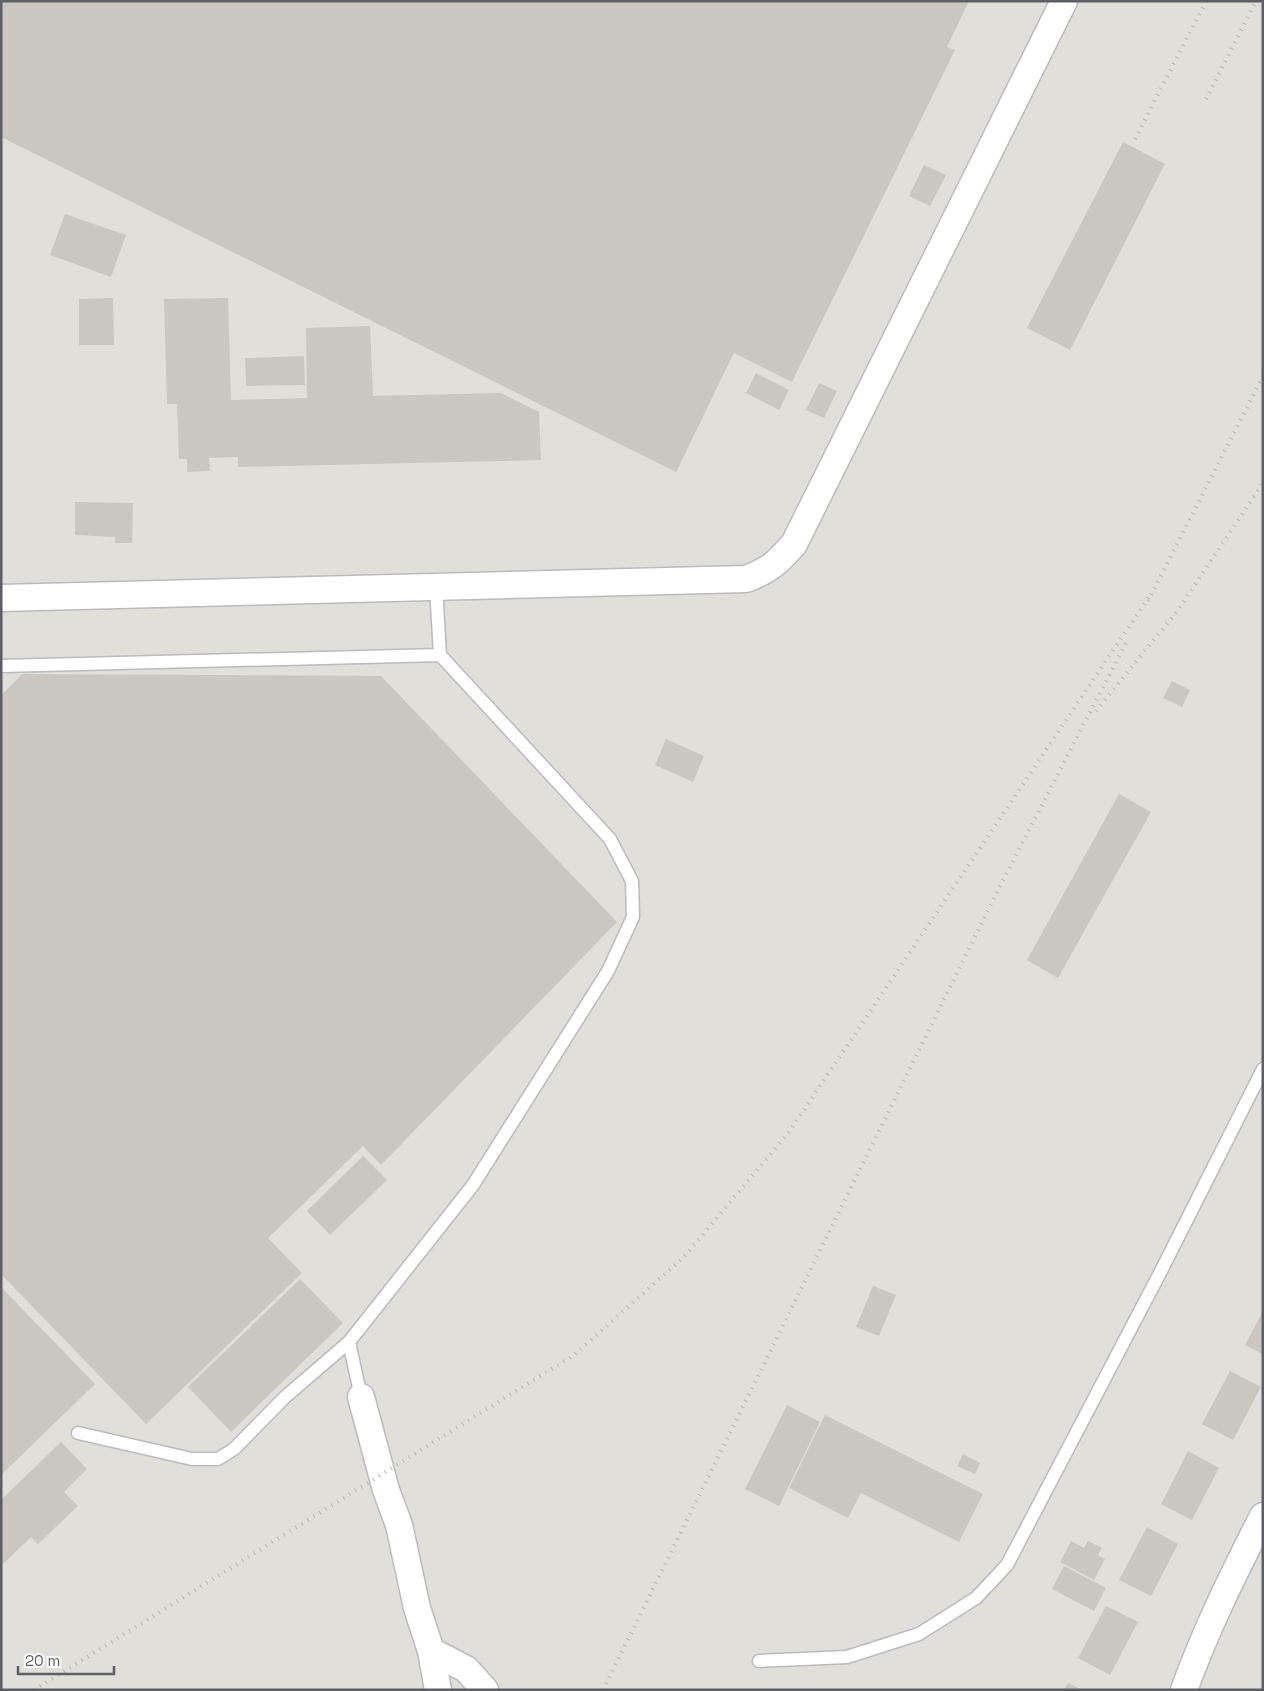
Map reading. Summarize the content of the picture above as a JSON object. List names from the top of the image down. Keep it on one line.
{"scale_bar":"20 m"}
